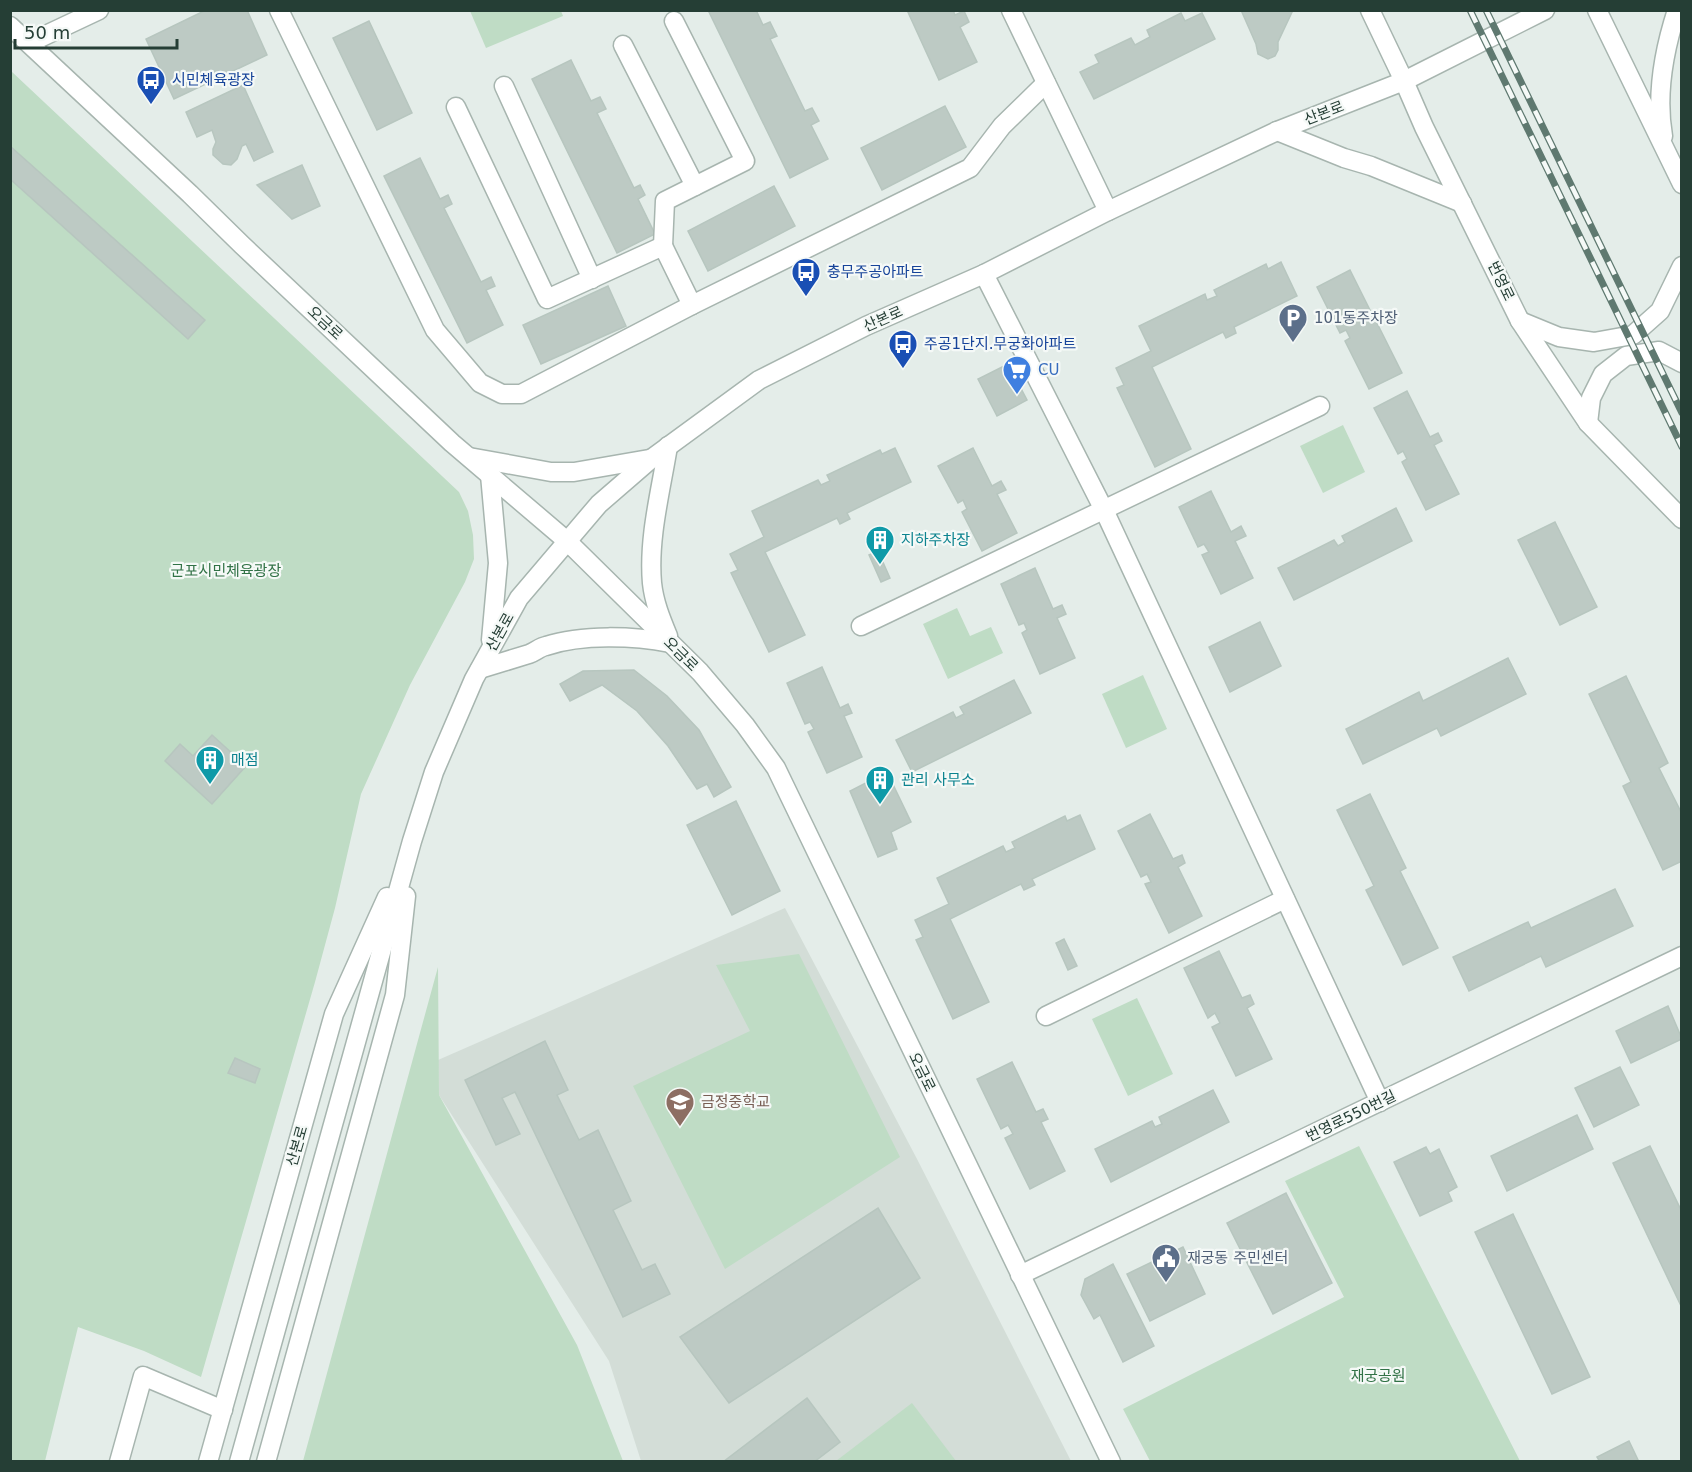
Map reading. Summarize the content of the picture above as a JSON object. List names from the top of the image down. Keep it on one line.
{"streets":{"street":["산본로","번영로","오금로","번영로550번길"]},"crossings":[["산본로","번영로"],["산본로","오금로"],["오금로","번영로550번길"]],"parks":["군포시민체육광장","재궁공원"],"places":{"bus stop":["시민체육광장","충무주공아파트","주공1단지.무궁화아파트"],"parking":["101동주차장"],"supermarket":["CU"],"building":["지하주차장","매점","관리 사무소"],"school or university":["금정중학교"],"public building":["재궁동 주민센터"]},"scale_bar":"50 m"}
